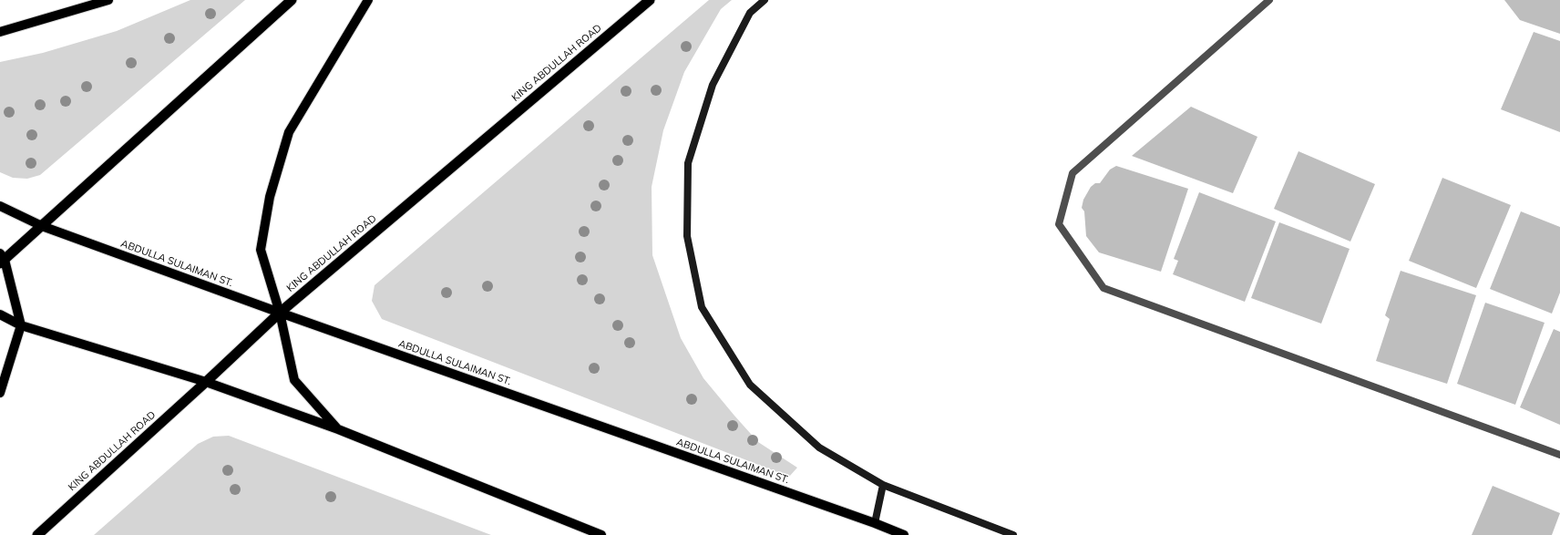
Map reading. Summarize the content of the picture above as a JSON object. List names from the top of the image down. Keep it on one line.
{"streets":{"highway":["KING ABDULLAH ROAD"],"main road":["ABDULLA SULAIMAN ST."]},"crossings":[["KING ABDULLAH ROAD","ABDULLA SULAIMAN ST."]]}
